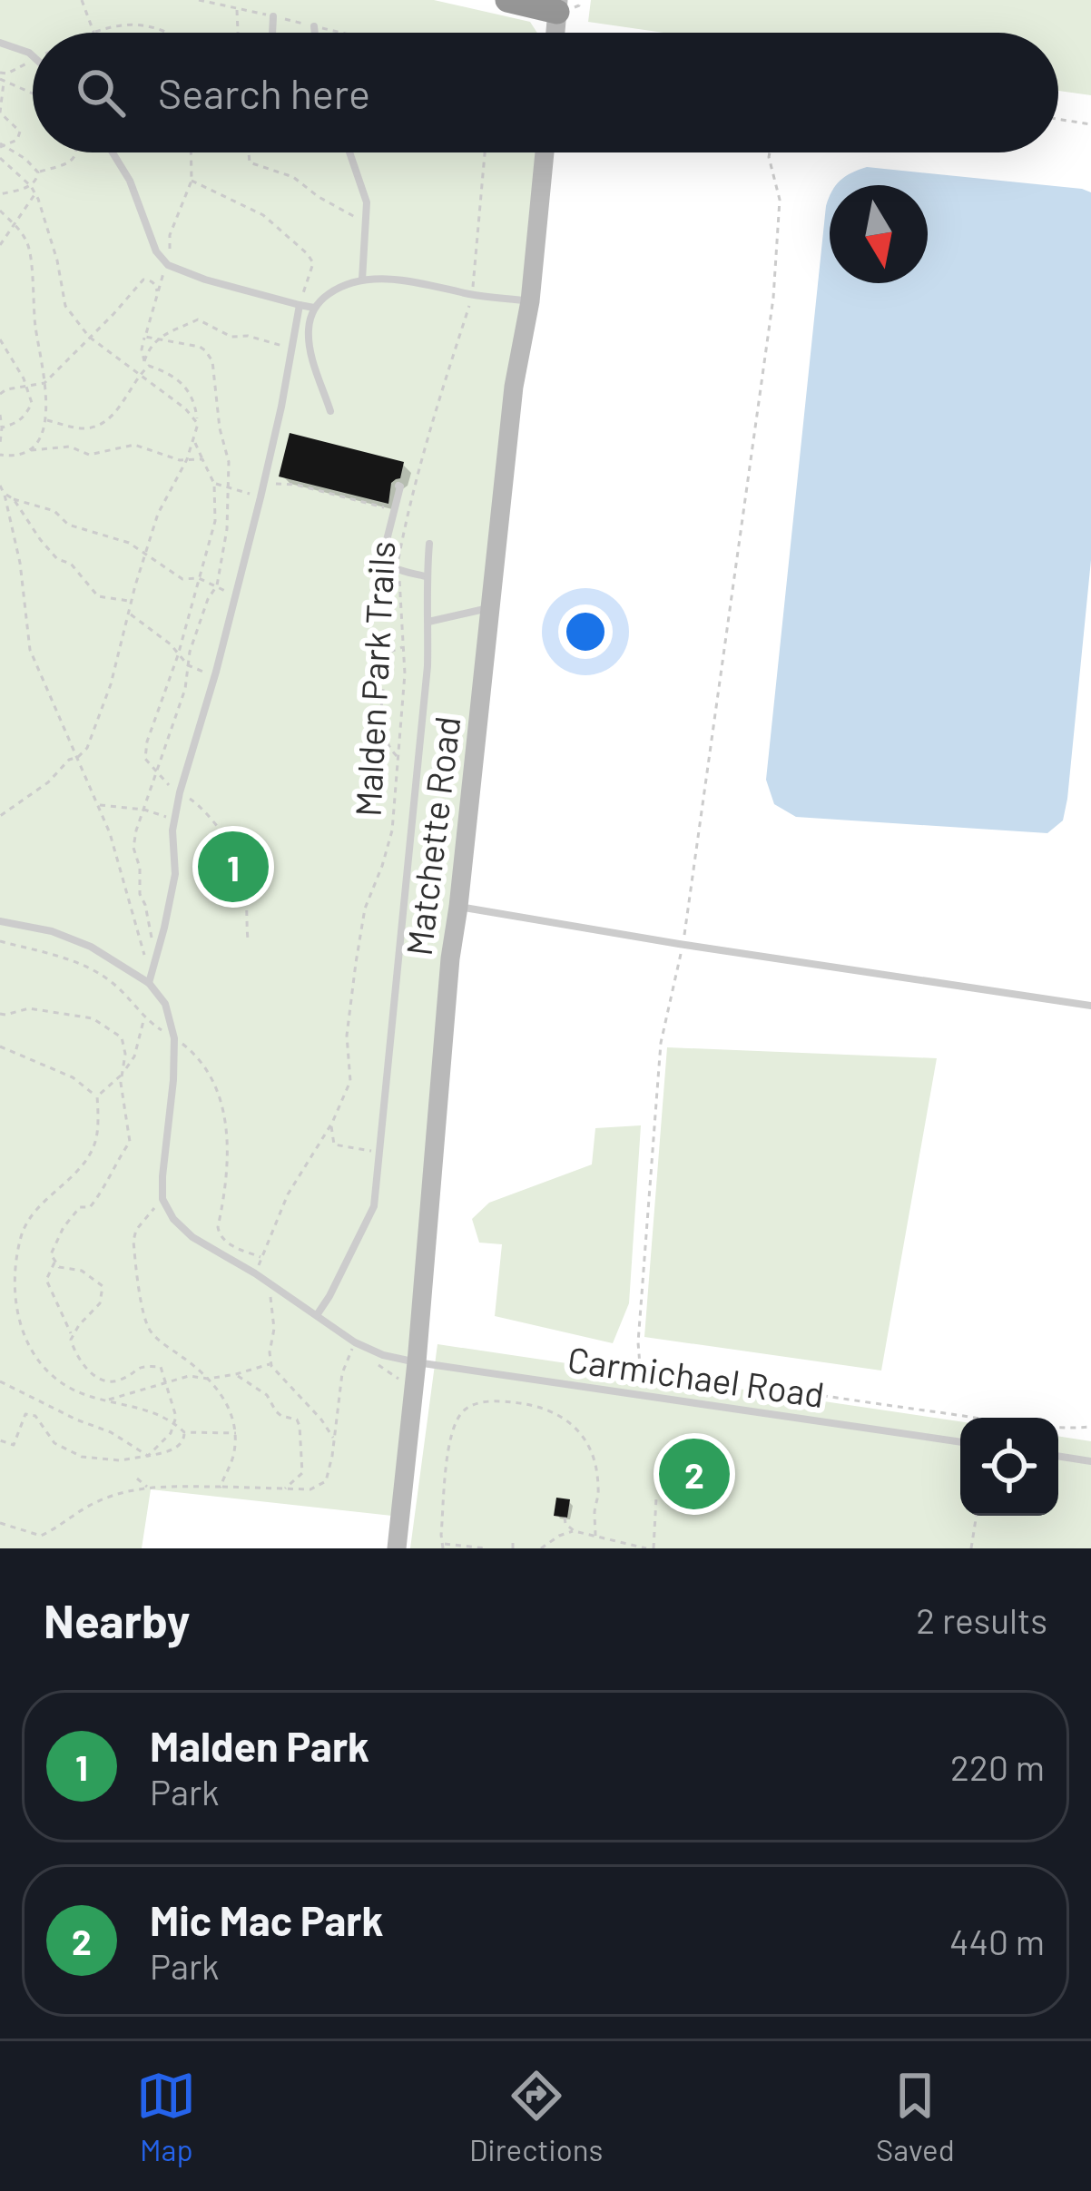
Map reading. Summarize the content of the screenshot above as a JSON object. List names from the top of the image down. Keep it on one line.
{"streets":{"main road":["Matchette Road"],"lane":["Carmichael Road"],"path":["Malden Park Trails"]},"crossings":[["Malden Park Trails","Carmichael Road"],["Matchette Road","Carmichael Road"]],"north":"bottom","page":{"search":"Search here","pins":["1","2"],"heading":["Nearby","2 results"],"list":[{"mark":"1","name":"Malden Park","note":"Park","value":"220 m"},{"mark":"2","name":"Mic Mac Park","note":"Park","value":"440 m"}],"nav":["Map","Directions","Saved"]}}
